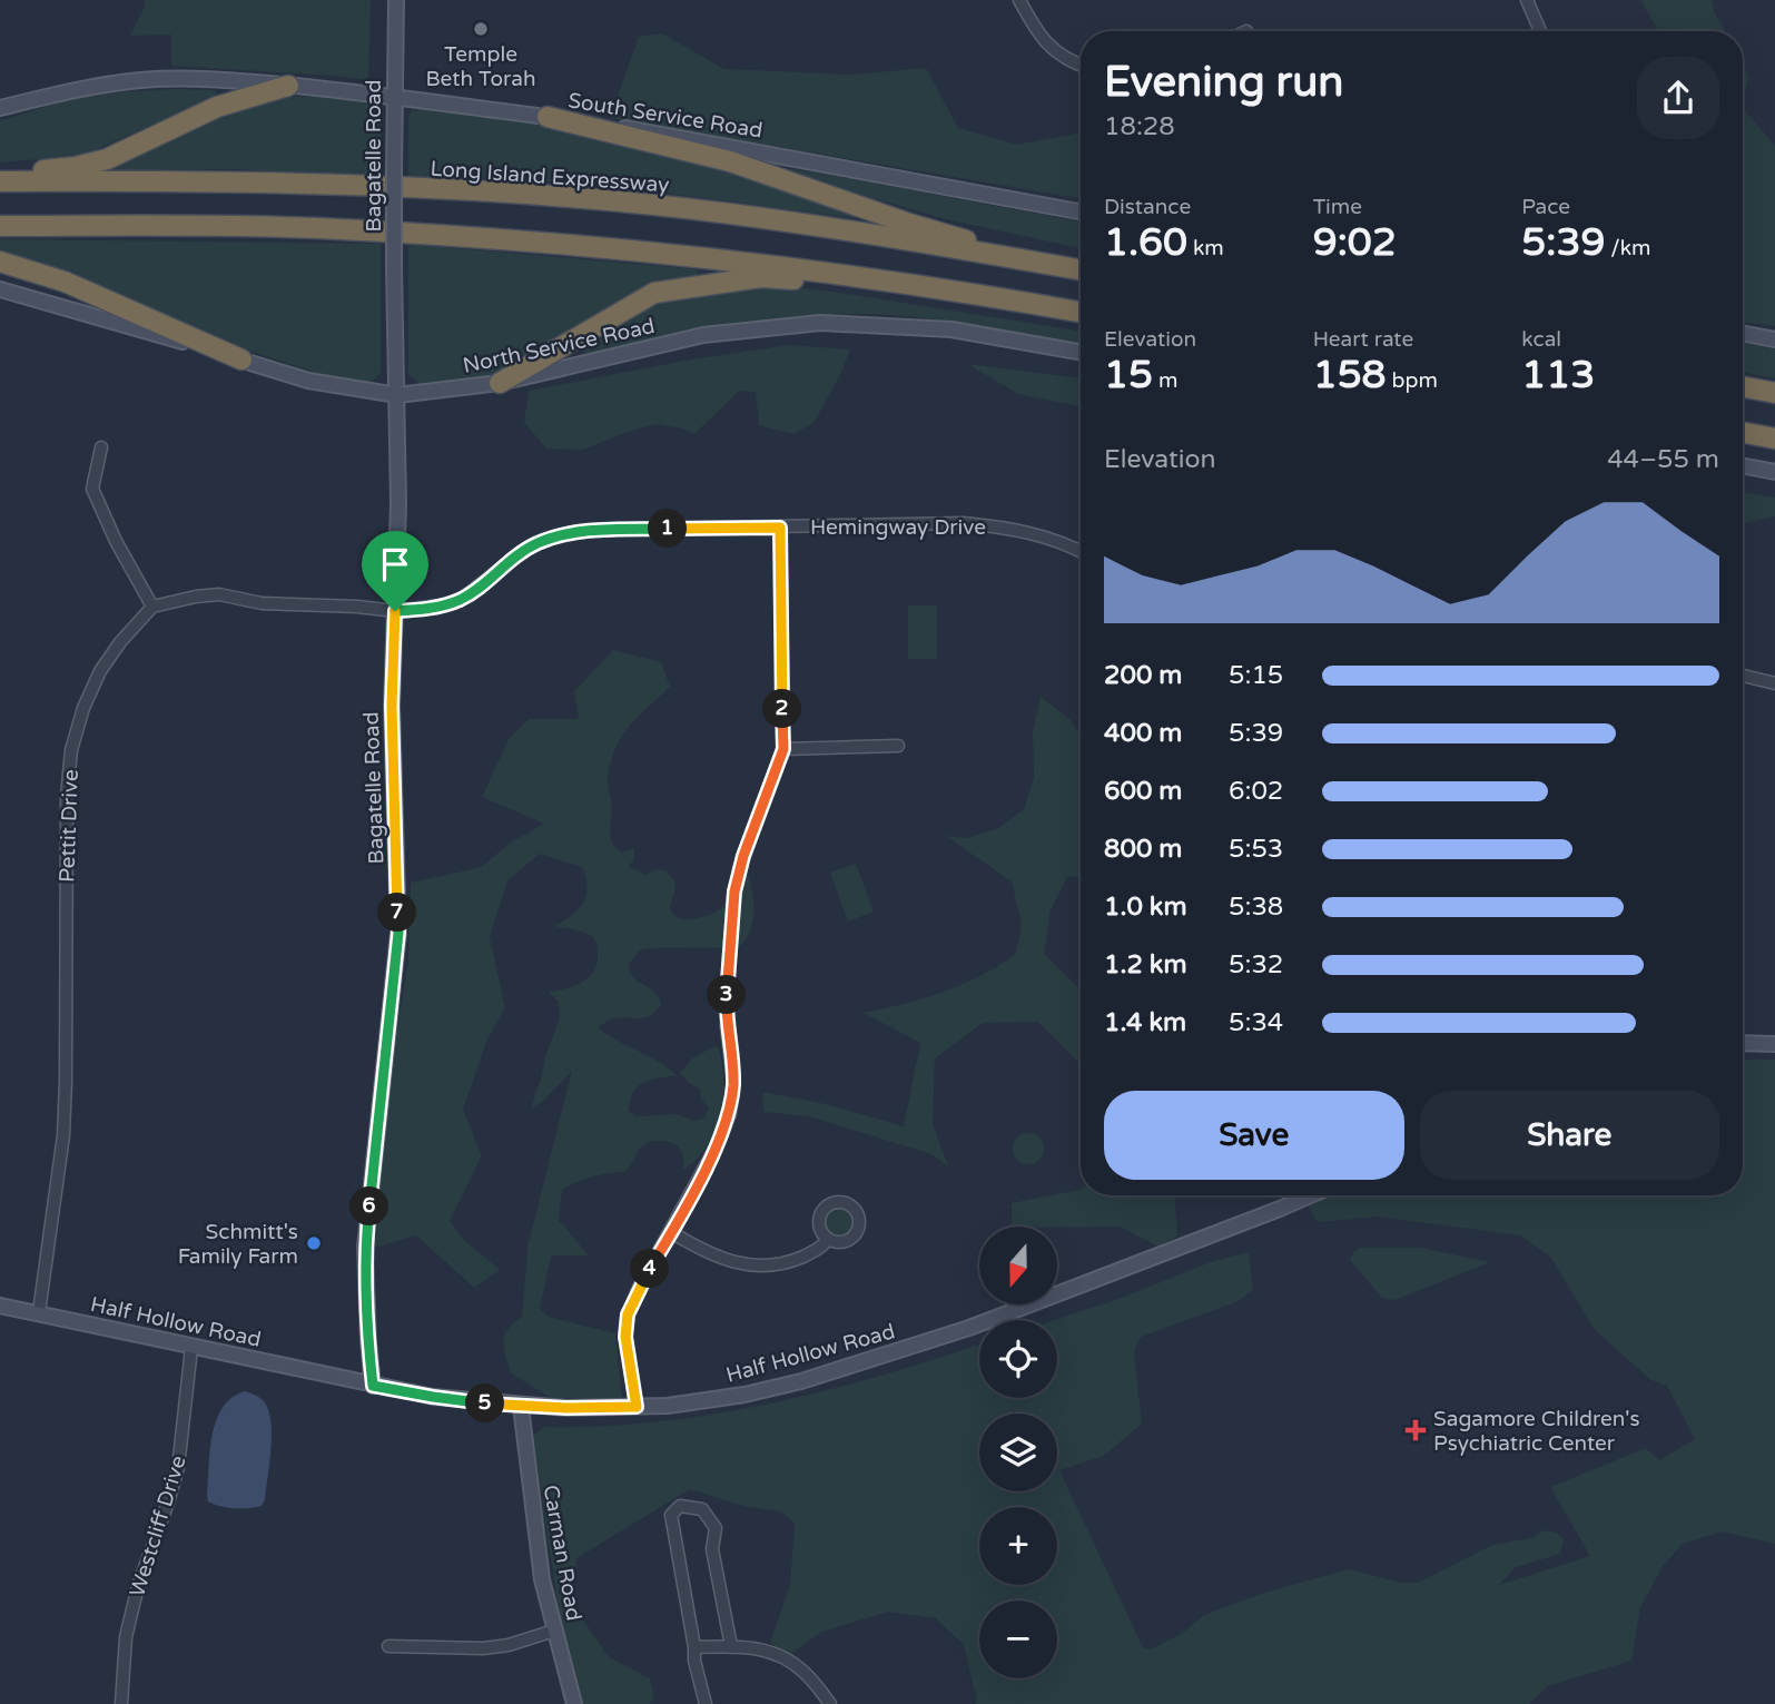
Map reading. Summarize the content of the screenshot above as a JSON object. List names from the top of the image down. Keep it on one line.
{"streets":{"highway":["Long Island Expressway"],"main road":["South Service Road","Bagatelle Road","North Service Road","Half Hollow Road","Carman Road"],"street":["Hemingway Drive","Pettit Drive","Westcliff Drive"]},"crossings":[["South Service Road","Bagatelle Road"],["Bagatelle Road","North Service Road"],["Bagatelle Road","Hemingway Drive"],["Bagatelle Road","Half Hollow Road"],["Pettit Drive","Half Hollow Road"],["Half Hollow Road","Westcliff Drive"],["Half Hollow Road","Carman Road"]],"places":{"other":["Temple Beth Torah","Schmitt's Family Farm"],"health":["Sagamore Children's Psychiatric Center"]},"north":"bottom","page":{"heading":["Evening run","18:28"],"stats":[["Distance","1.60 km"],["Time","9:02"],["Pace","5:39 /km"],["Elevation","15 m"],["Heart rate","158 bpm"],["kcal","113"]],"chart":["Elevation","44–55 m"],"pins":["1","2","7","3","6","4","5"],"list":[{"name":"200 m","note":"5:15"},{"name":"400 m","note":"5:39"},{"name":"600 m","note":"6:02"},{"name":"800 m","note":"5:53"},{"name":"1.0 km","note":"5:38"},{"name":"1.2 km","note":"5:32"},{"name":"1.4 km","note":"5:34"}],"buttons":["Save","Share"],"map_buttons":["+","−"]}}
